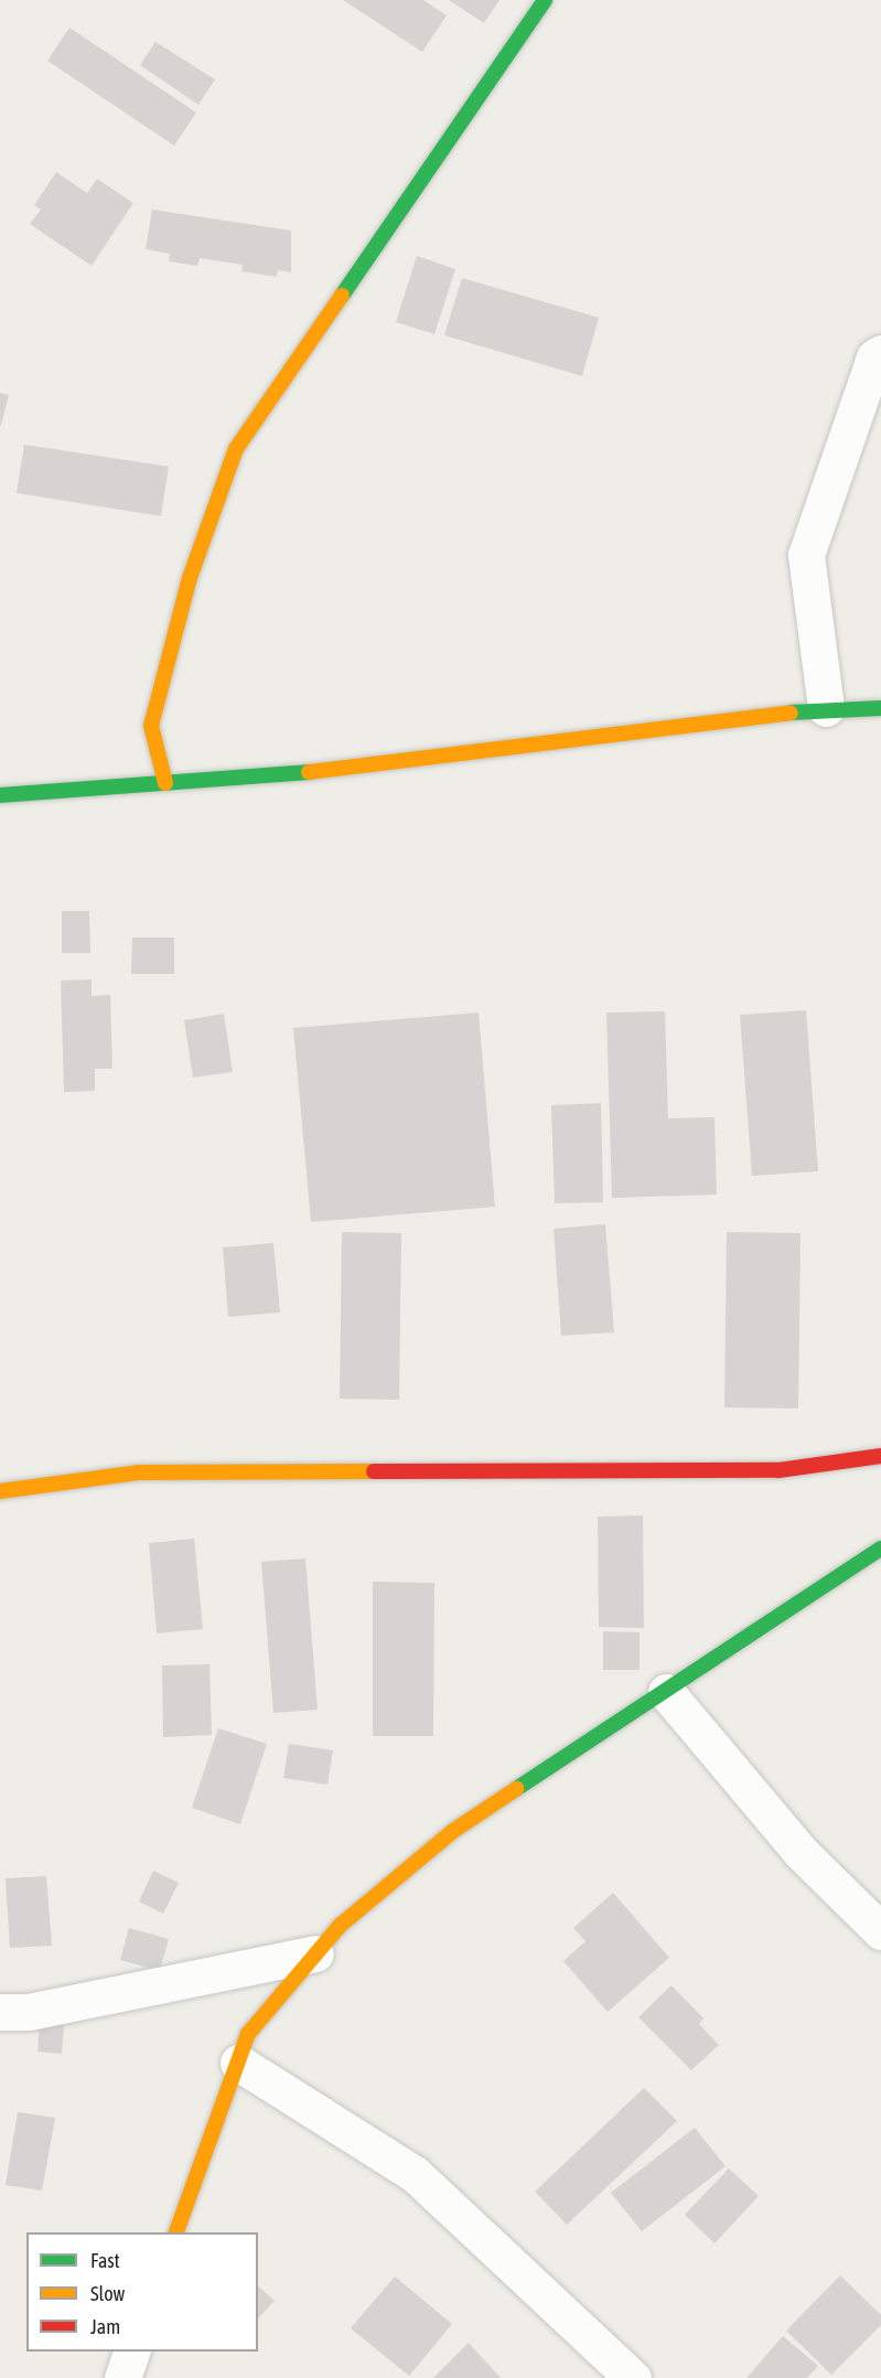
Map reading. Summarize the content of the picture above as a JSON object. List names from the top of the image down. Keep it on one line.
{"legend":["Fast","Slow","Jam"]}
